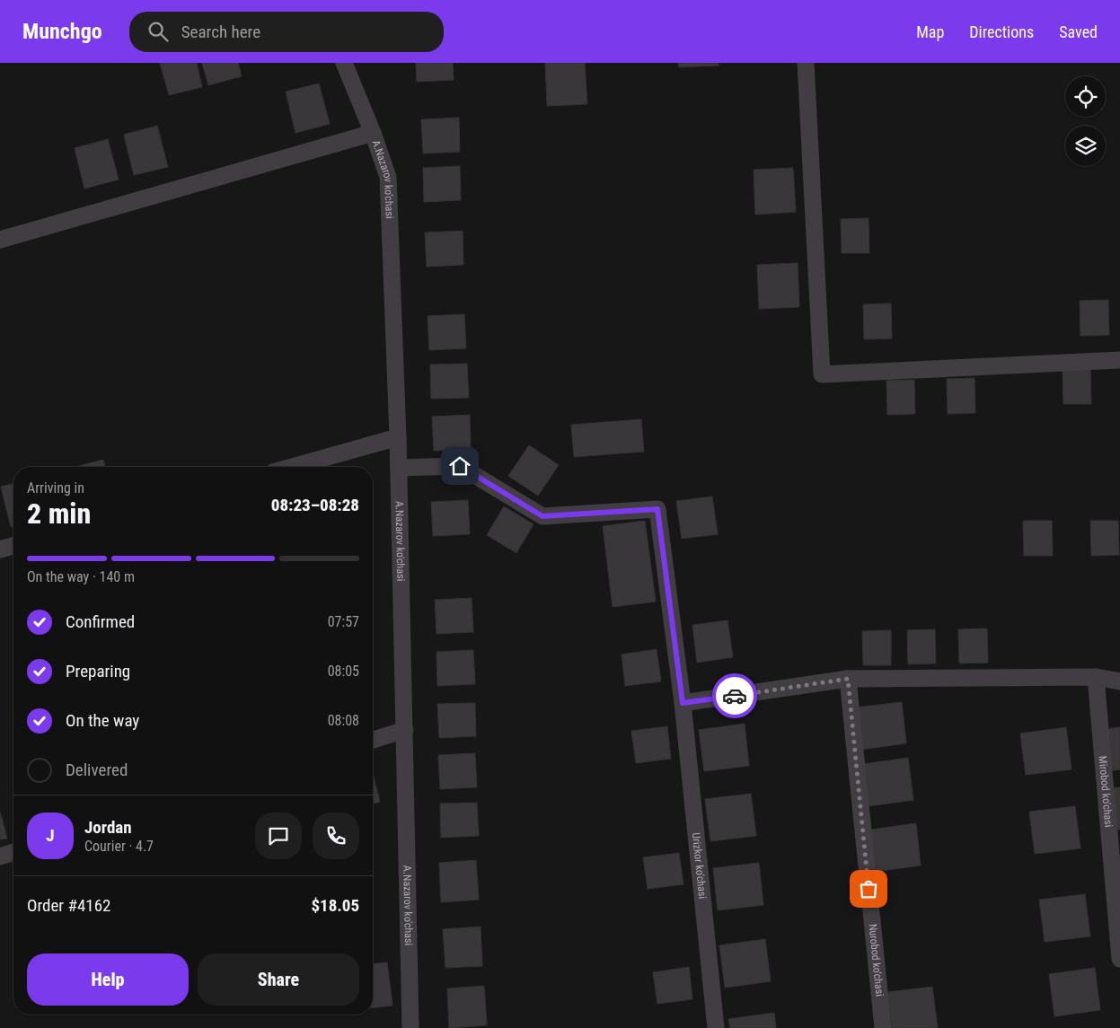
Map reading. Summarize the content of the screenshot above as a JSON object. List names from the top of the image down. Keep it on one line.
{"streets":{"street":["A.Nazarov ko'chasi","Mirobod ko'chasi","Urizkor ko'chasi","Nurobod ko'chasi"]},"crossings":[["A.Nazarov ko'chasi","Urizkor ko'chasi"]],"page":{"header":"Munchgo","search":"Search here","nav":["Map","Directions","Saved"],"heading":["2 min","Arriving in","08:23–08:28"],"panel":["Jordan","Courier · 4.7","Order #4162","$18.05"],"bar":"On the way · 140 m","list":[["Confirmed","07:57"],["Preparing","08:05"],["On the way","08:08"],"Delivered"],"round":"J","buttons":["Help","Share"]}}
